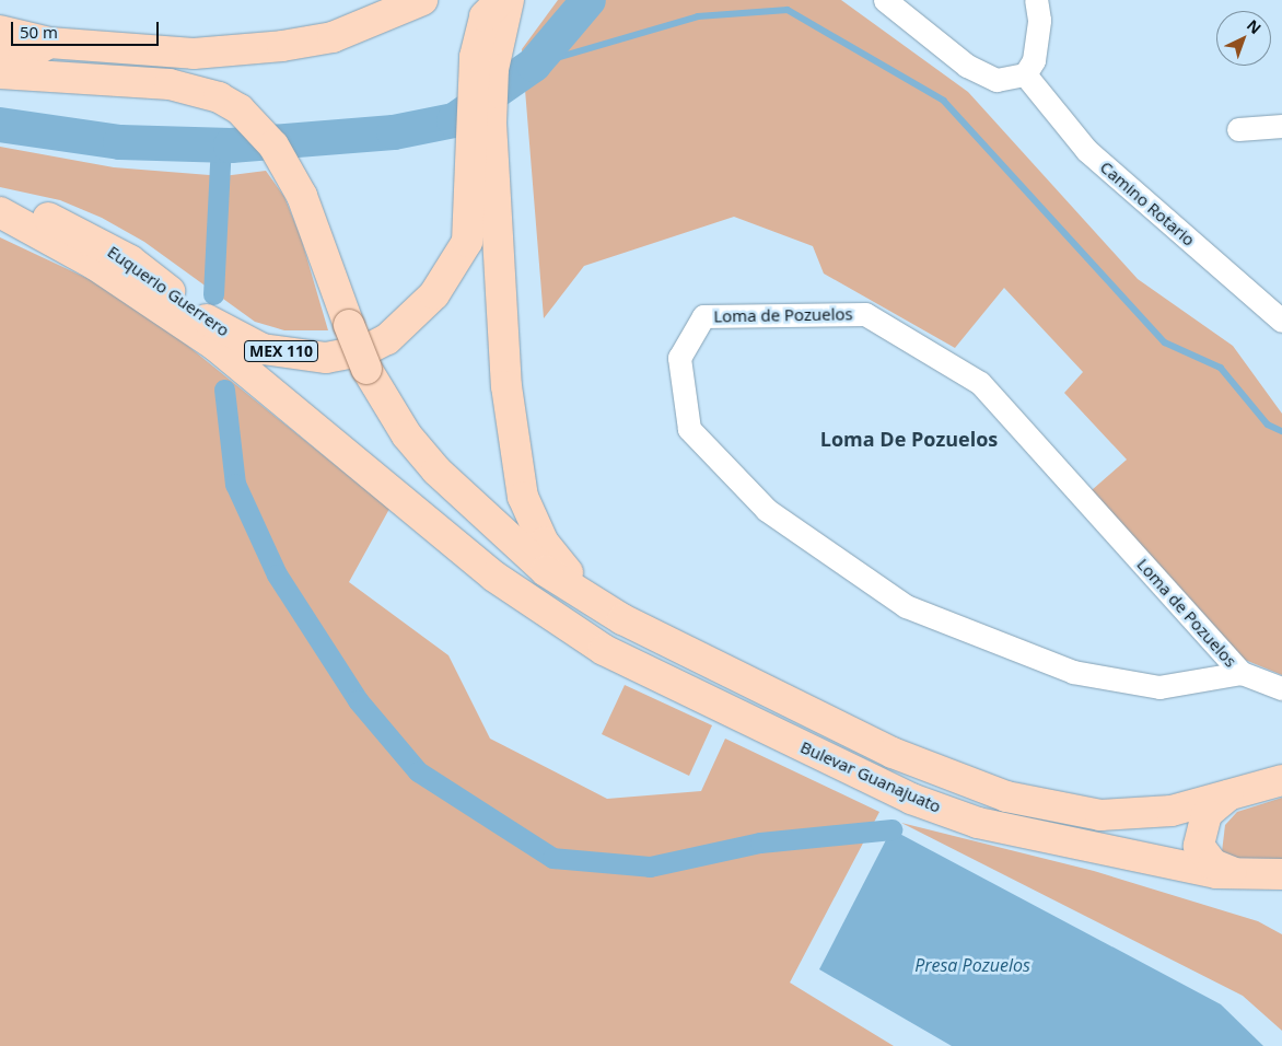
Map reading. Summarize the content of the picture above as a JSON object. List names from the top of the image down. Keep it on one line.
{"streets":{"main road":["Euquerio Guerrero","MEX 110","Bulevar Guanajuato"],"street":["Camino Rotario","Loma de Pozuelos"]},"districts":["Loma De Pozuelos"],"water":["Presa Pozuelos"],"scale_bar":"50 m","north":"top right"}
